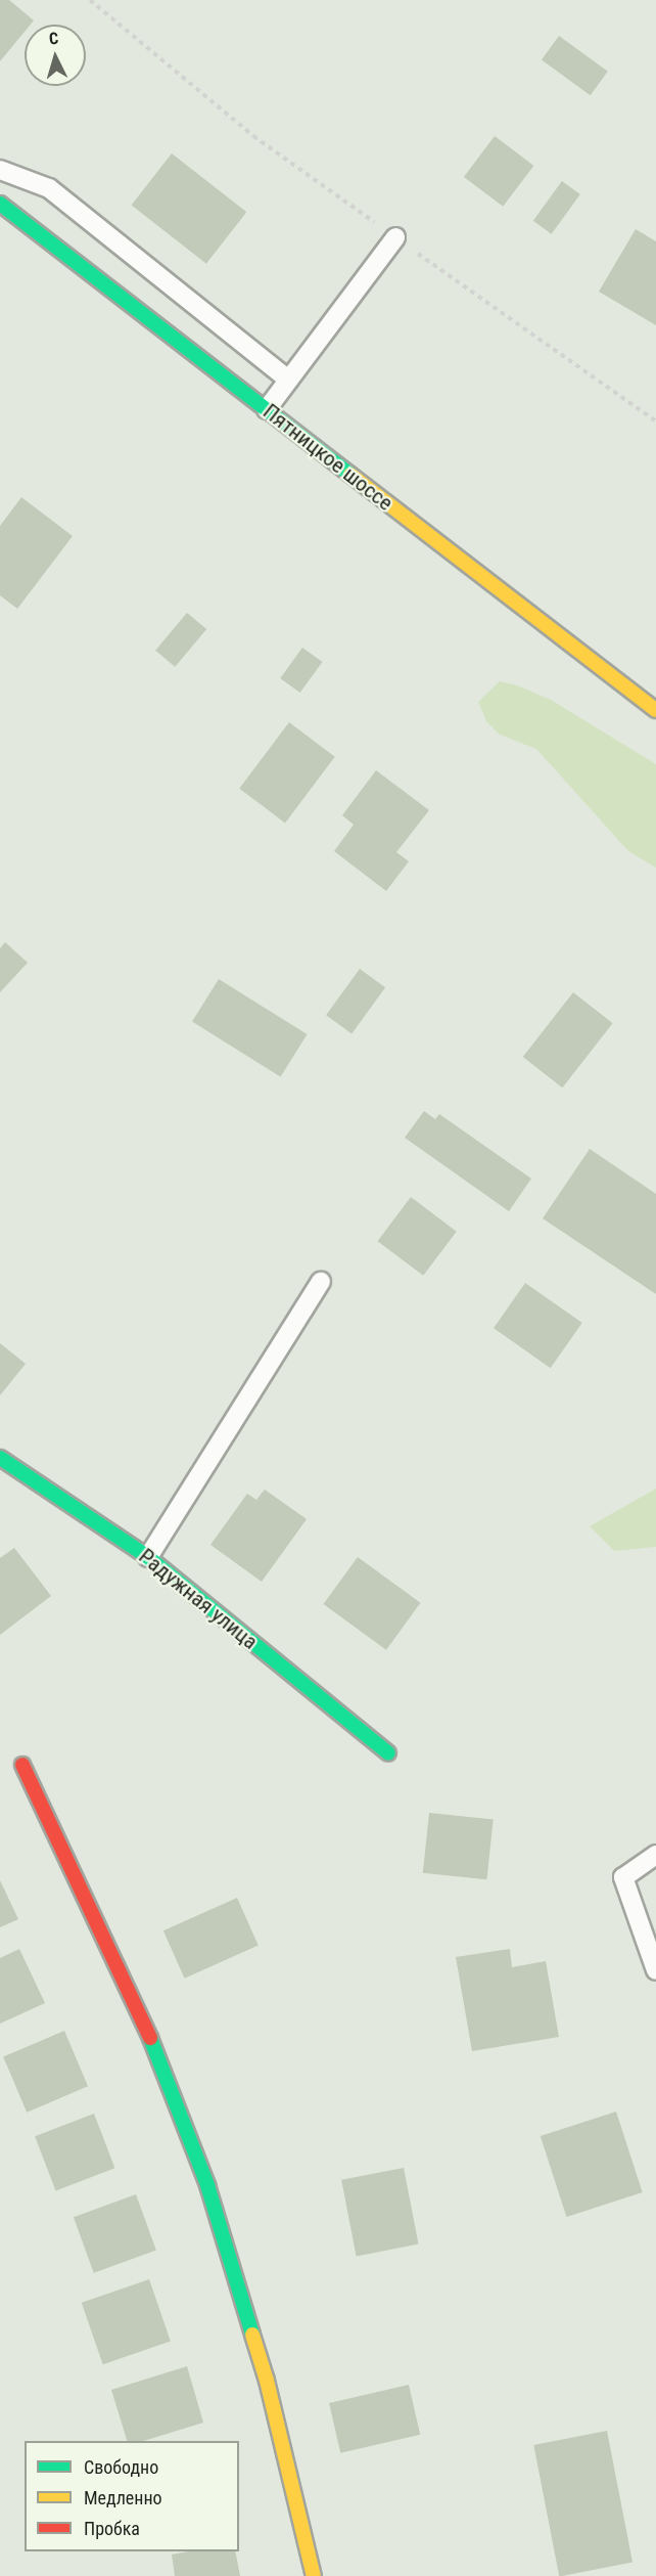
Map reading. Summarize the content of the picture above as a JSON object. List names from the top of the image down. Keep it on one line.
{"streets":{"street":["Пятницкое шоссе","Радужная улица"]},"legend":["Свободно","Медленно","Пробка"],"north":"top"}
